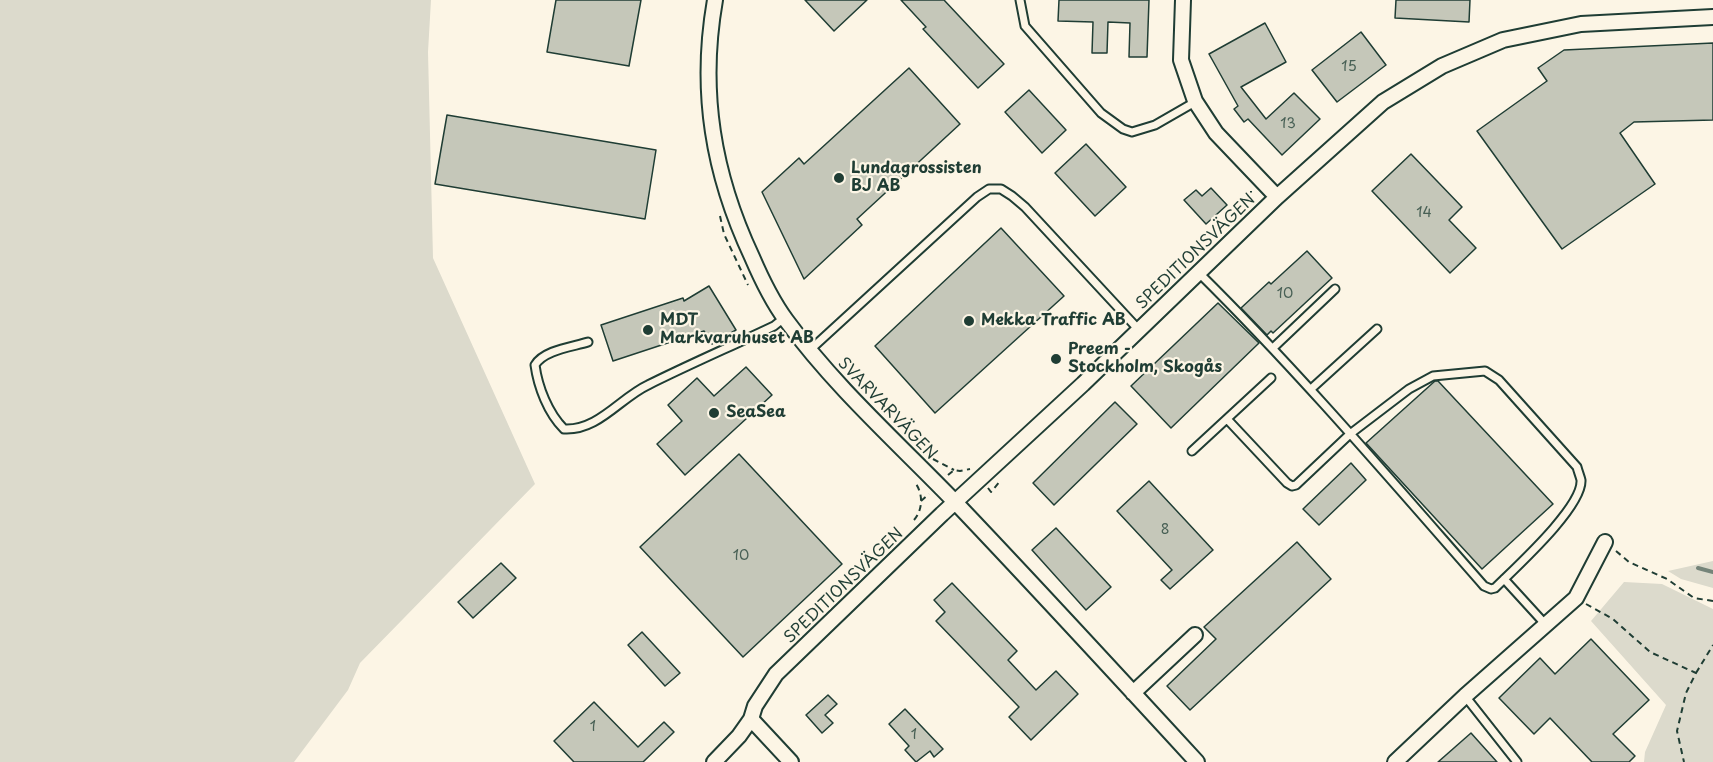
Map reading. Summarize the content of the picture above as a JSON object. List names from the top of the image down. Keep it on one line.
{"streets":{"street":["SPEDITIONSVÄGEN","SVARVARVÄGEN"]},"crossings":[["SPEDITIONSVÄGEN","SVARVARVÄGEN"]],"places":["Lundagrossisten BJ AB","Mekka Traffic AB","MDT Markvaruhuset AB","Preem - Stockholm, Skogås","SeaSea"],"house_numbers":["15","13","14","10","8","10","1","1"]}
